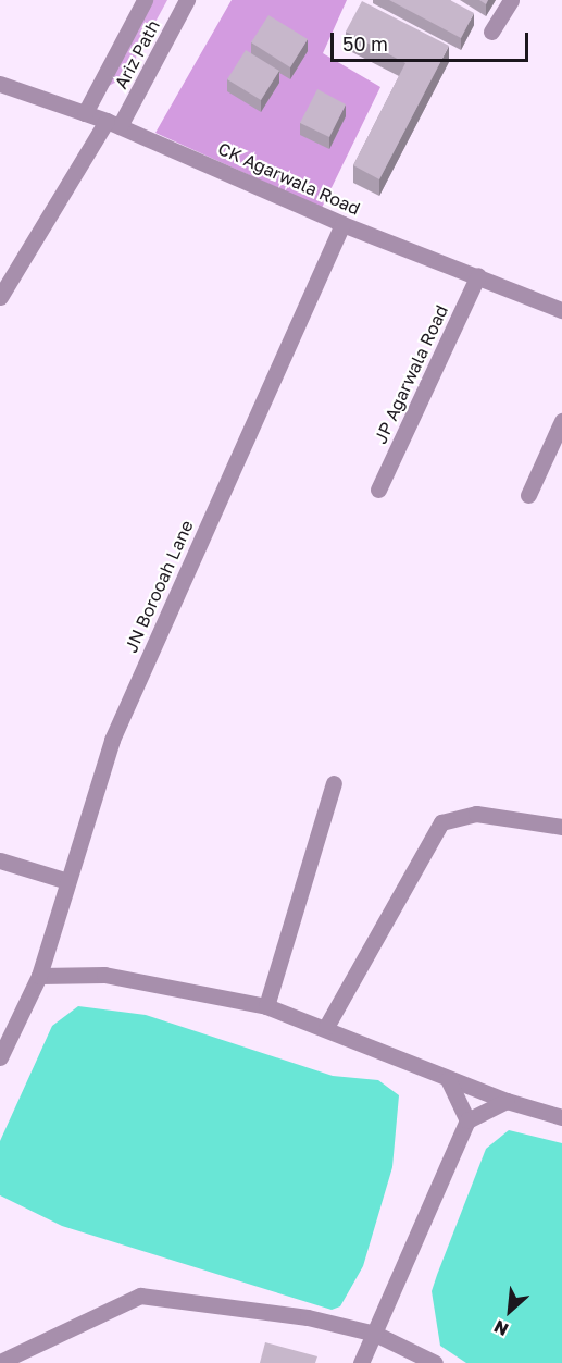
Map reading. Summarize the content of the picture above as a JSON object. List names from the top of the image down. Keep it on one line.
{"streets":{"street":["Ariz Path","CK Agarwala Road","JP Agarwala Road","JN Borooah Lane"]},"crossings":[["Ariz Path","CK Agarwala Road"],["CK Agarwala Road","JP Agarwala Road"],["CK Agarwala Road","JN Borooah Lane"]],"scale_bar":"50 m","north":"bottom left"}
